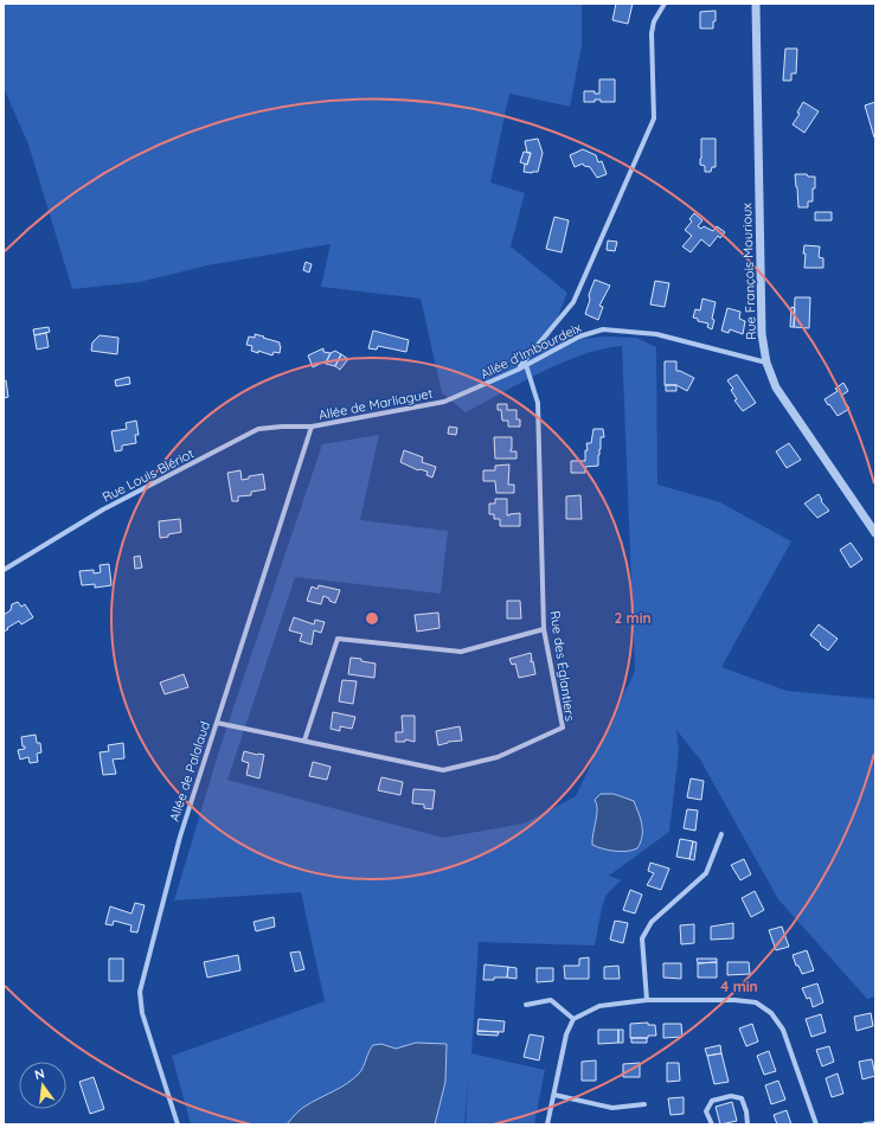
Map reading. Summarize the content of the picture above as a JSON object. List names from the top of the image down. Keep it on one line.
{"streets":{"street":["Rue François Mourioux","Allée d'Imbourdeix","Allée de Marliaguet","Rue Louis Blériot","Rue des Églantiers","Allée de Palalaud"]},"crossings":[["Rue François Mourioux","Allée d'Imbourdeix"],["Allée d'Imbourdeix","Allée de Marliaguet"],["Allée d'Imbourdeix","Rue des Églantiers"],["Allée de Marliaguet","Rue Louis Blériot"],["Allée de Marliaguet","Allée de Palalaud"],["Rue Louis Blériot","Allée de Palalaud"],["Rue des Églantiers","Allée de Palalaud"]],"north":"top","rings":["2 min","4 min"]}
